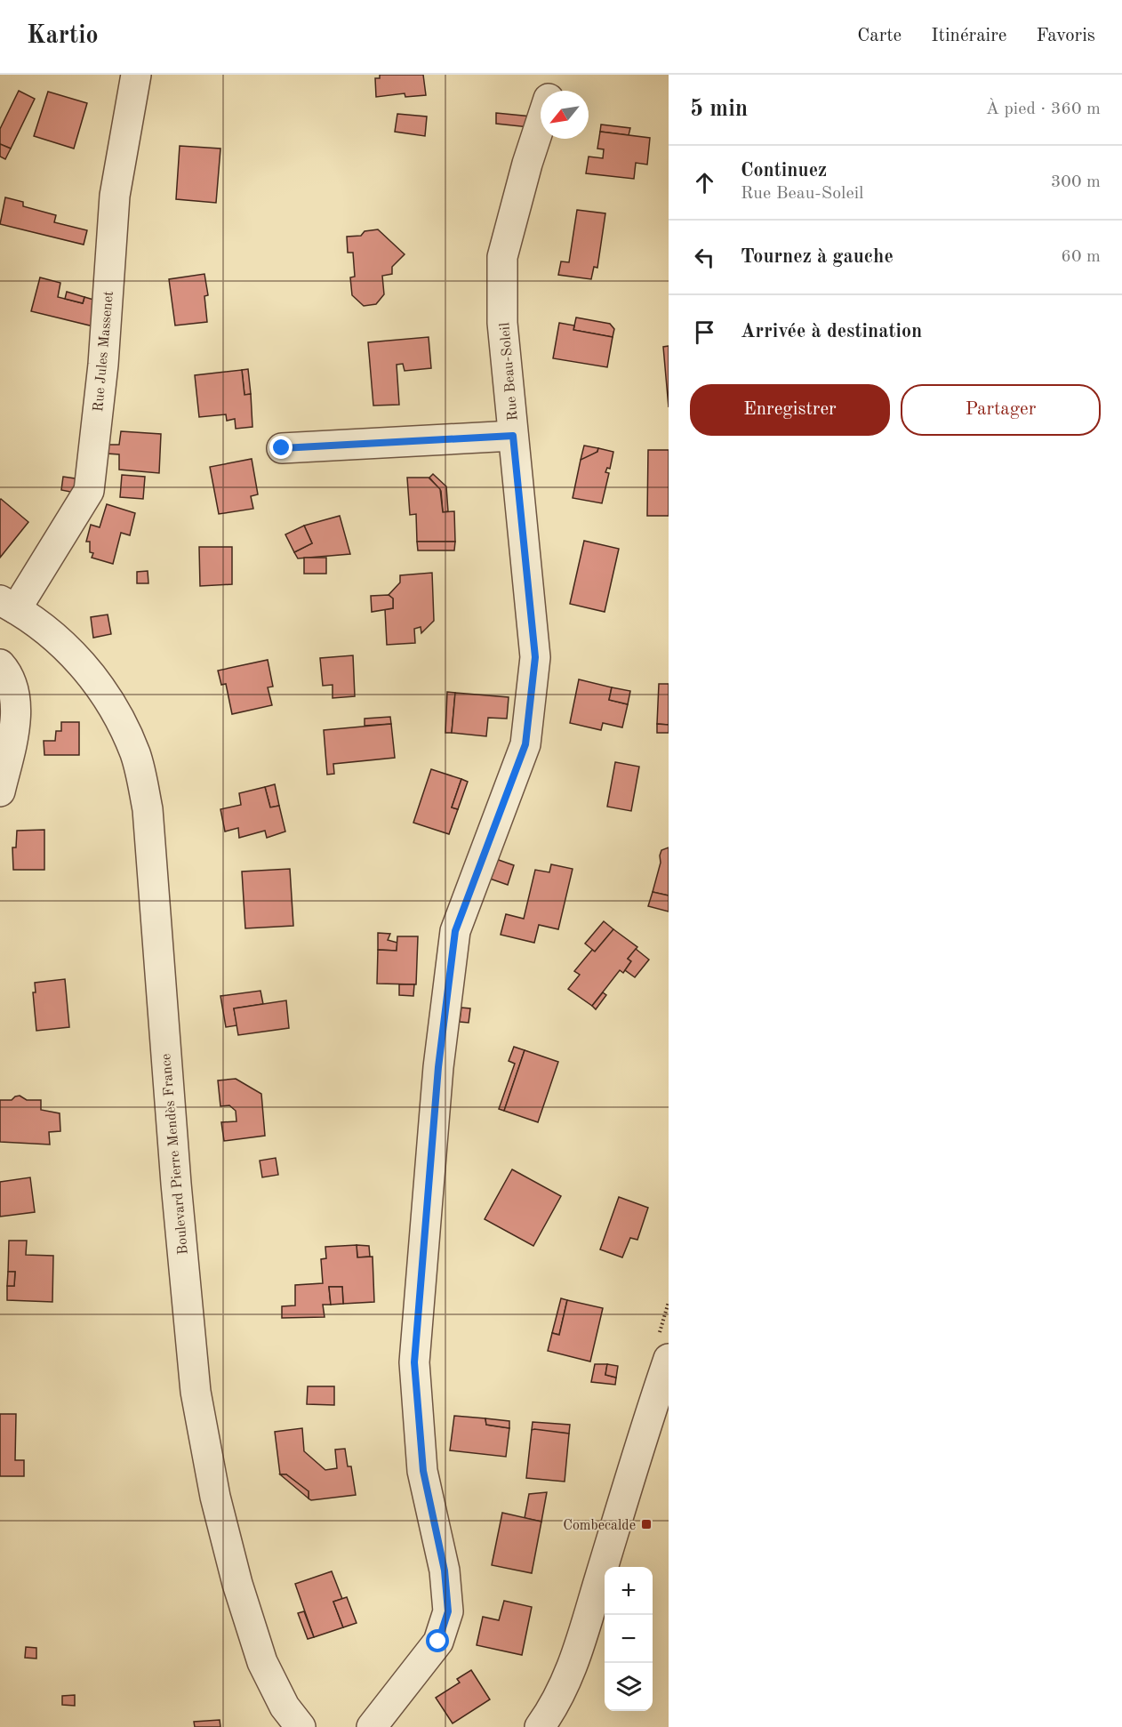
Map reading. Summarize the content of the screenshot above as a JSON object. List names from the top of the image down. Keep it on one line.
{"streets":{"street":["Rue Jules Massenet","Rue Beau-Soleil","Boulevard Pierre Mendès France"]},"crossings":[["Rue Jules Massenet","Boulevard Pierre Mendès France"]],"places":{"transit":["Combecalde"]},"north":"bottom left","page":{"header":"Kartio","nav":["Carte","Itinéraire","Favoris"],"heading":["5 min","À pied · 360 m"],"list":[["Continuez","Rue Beau-Soleil","300 m"],["Tournez à gauche","60 m"],"Arrivée à destination"],"buttons":["Enregistrer","Partager"],"map_buttons":["+","−"]}}
